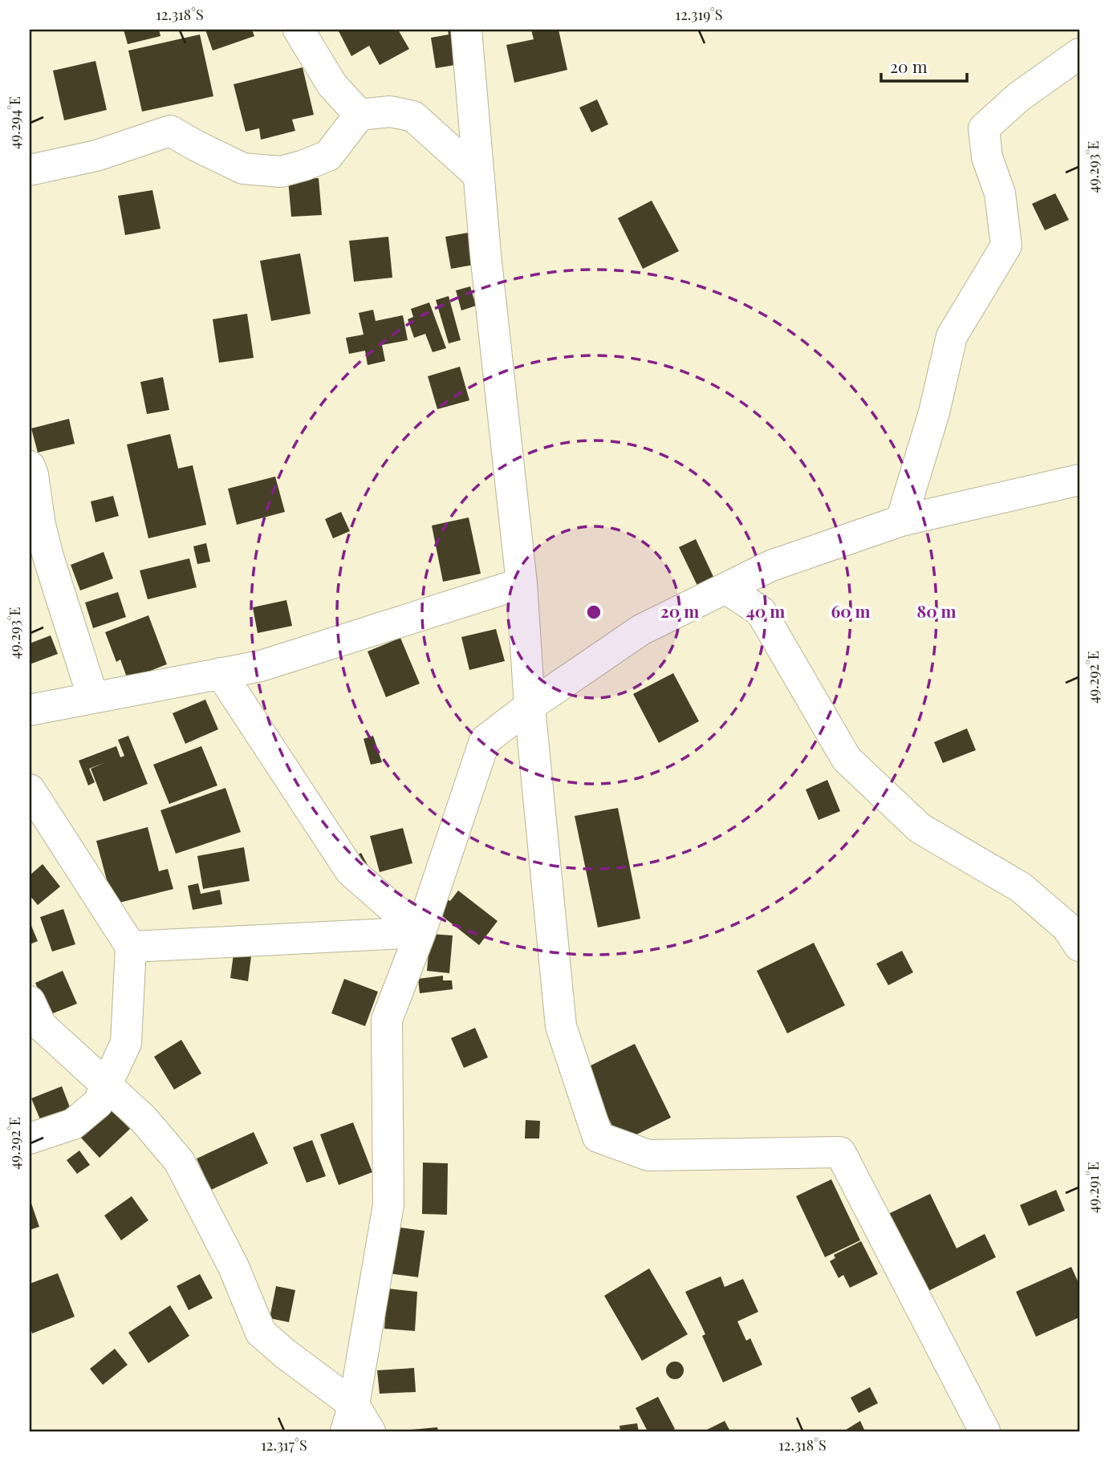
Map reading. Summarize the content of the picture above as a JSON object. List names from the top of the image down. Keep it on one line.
{"scale_bar":"20 m","coordinates":["12.318°S","12.319°S","49.294°E","49.293°E","49.292°E","49.291°E","12.317°S"],"rings":["20 m","40 m","60 m","80 m"]}
